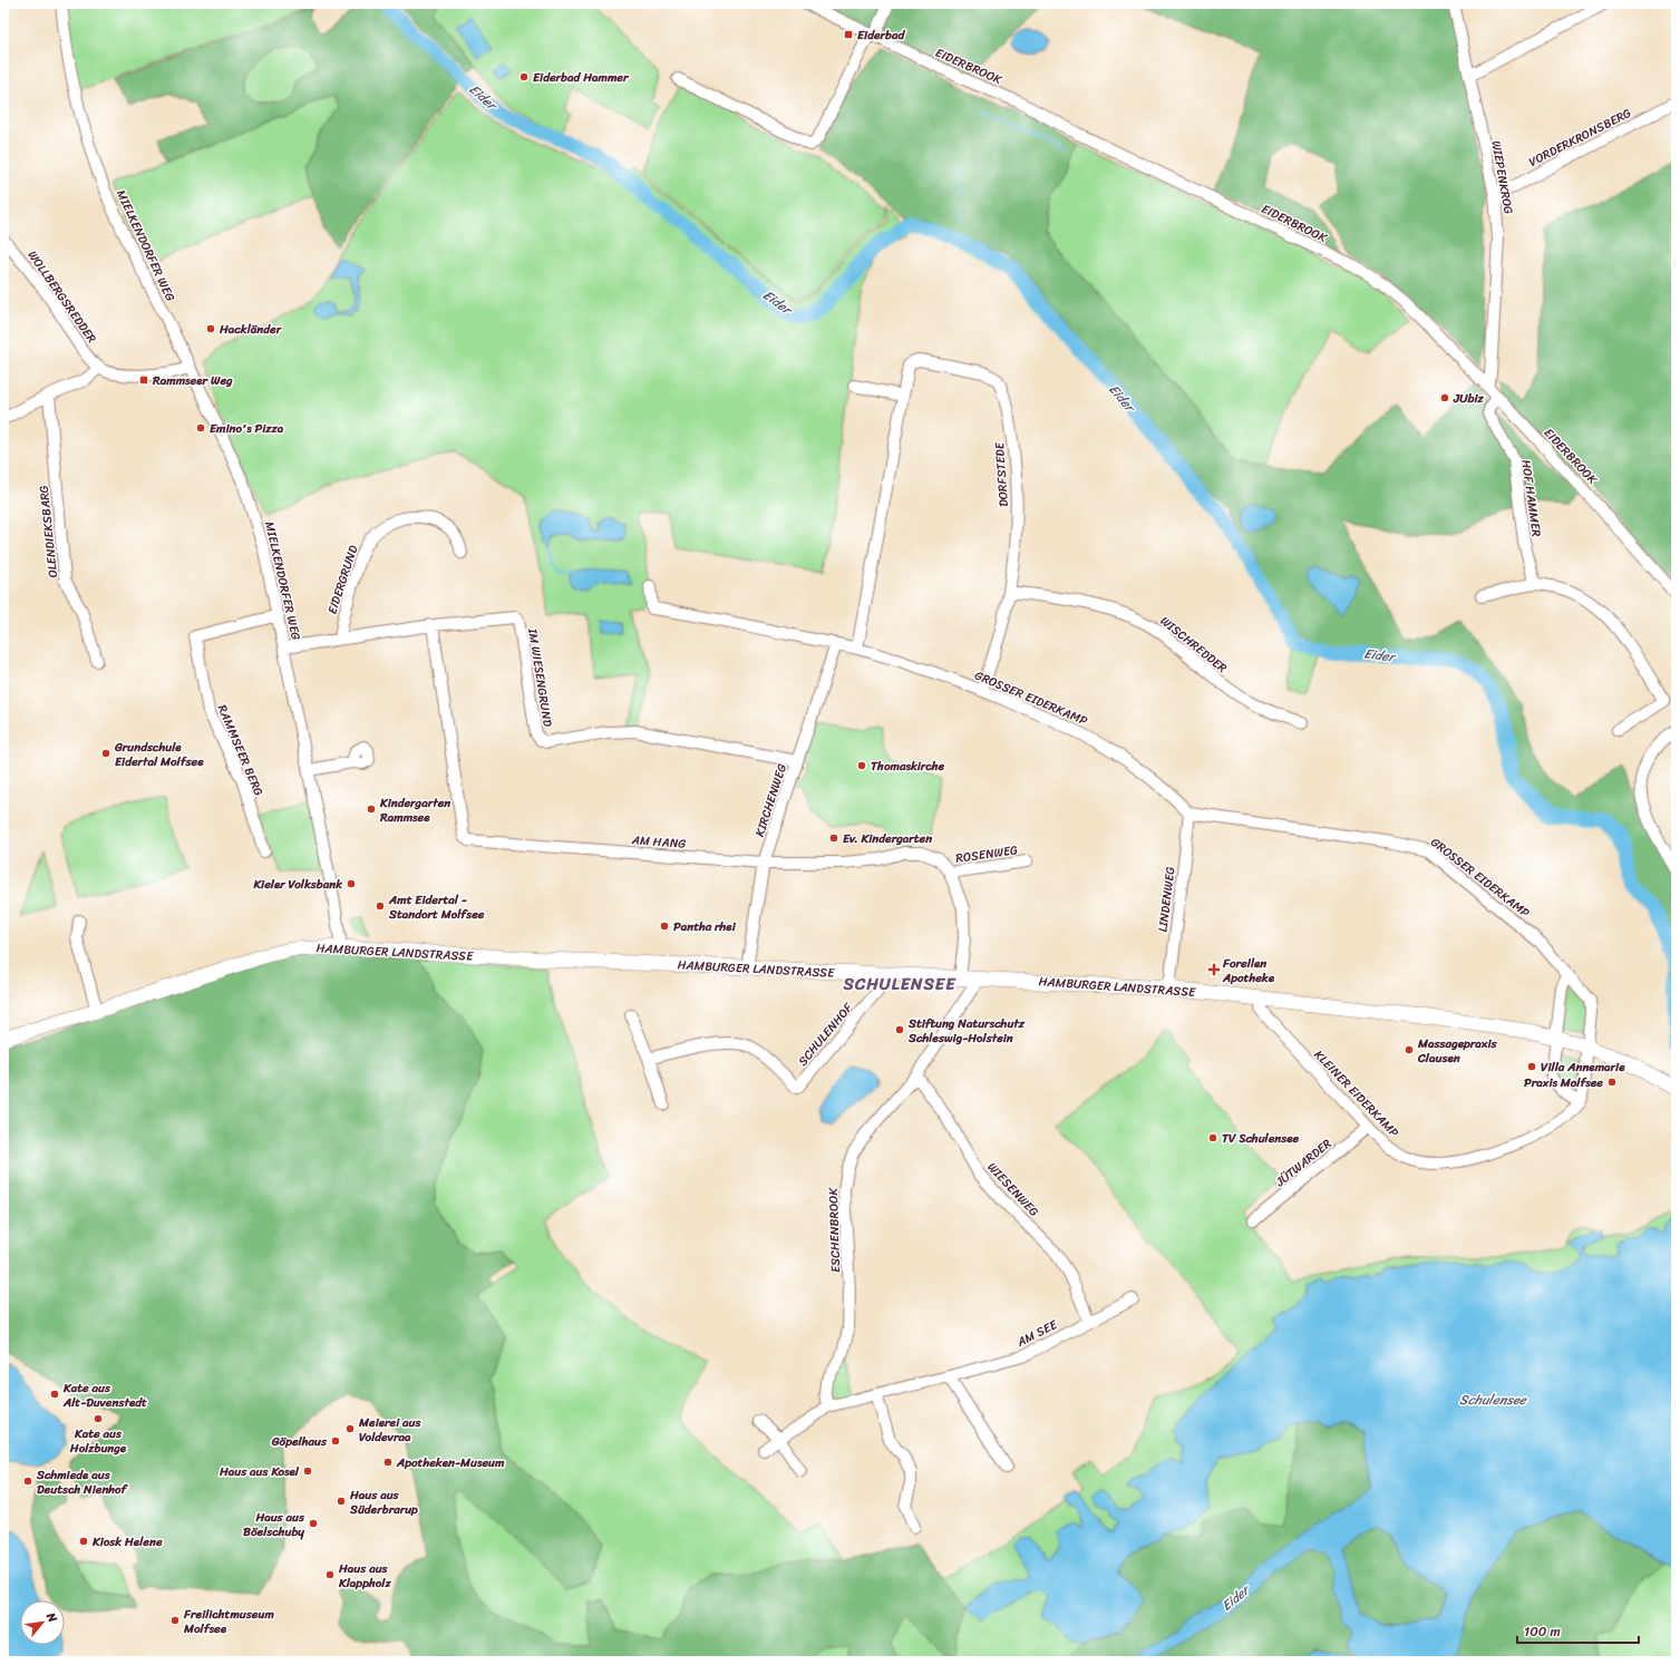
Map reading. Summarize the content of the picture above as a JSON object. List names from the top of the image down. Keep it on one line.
{"streets":{"main road":["HAMBURGER LANDSTRASSE"],"street":["EIDERBROOK","VORDERKRONSBERG","WIEPENKROG","MIELKENDORFER WEG","WOLLBERGSREDDER","DORFSTEDE","HOF HAMMER","OLENDIEKSBARG","EIDERGRUND","WISCHREDDER","IM WIESENGRUND","GROSSER EIDERKAMP","RAMMSEER BERG","KIRCHENWEG","AM HANG","ROSENWEG","LINDENWEG","SCHULENHOF","KLEINER EIDERKAMP","JÜTWARDER","WIESENWEG","ESCHENBROOK","AM SEE"]},"crossings":[["EIDERBROOK","WIEPENKROG"],["EIDERBROOK","HOF HAMMER"],["VORDERKRONSBERG","WIEPENKROG"],["MIELKENDORFER WEG","IM WIESENGRUND"],["MIELKENDORFER WEG","RAMMSEER BERG"],["MIELKENDORFER WEG","HAMBURGER LANDSTRASSE"],["DORFSTEDE","WISCHREDDER"],["DORFSTEDE","GROSSER EIDERKAMP"],["EIDERGRUND","IM WIESENGRUND"],["IM WIESENGRUND","KIRCHENWEG"],["IM WIESENGRUND","AM HANG"],["GROSSER EIDERKAMP","KIRCHENWEG"],["GROSSER EIDERKAMP","LINDENWEG"],["GROSSER EIDERKAMP","HAMBURGER LANDSTRASSE"],["KIRCHENWEG","AM HANG"],["KIRCHENWEG","HAMBURGER LANDSTRASSE"],["AM HANG","ROSENWEG"],["AM HANG","HAMBURGER LANDSTRASSE"],["LINDENWEG","HAMBURGER LANDSTRASSE"],["HAMBURGER LANDSTRASSE","SCHULENHOF"],["HAMBURGER LANDSTRASSE","KLEINER EIDERKAMP"],["HAMBURGER LANDSTRASSE","ESCHENBROOK"],["KLEINER EIDERKAMP","JÜTWARDER"],["WIESENWEG","ESCHENBROOK"],["WIESENWEG","AM SEE"],["ESCHENBROOK","AM SEE"]],"districts":["SCHULENSEE"],"water":["Eider","Schulensee"],"places":{"transit":["Eiderbad","Rammseer Weg"],"other":["Eiderbad Hammer","Hackländer","JUbiz","Emino's Pizza","Grundschule Eidertal Molfsee","Thomaskirche","Kindergarten Rammsee","Ev. Kindergarten","Kieler Volksbank","Amt Eidertal - Standort Molfsee","Pantha rhei","Stiftung Naturschutz Schleswig-Holstein","Massagepraxis Clausen","Villa Annemarie","Praxis Molfsee","TV Schulensee","Kate aus Alt-Duvenstedt","Kate aus Holzbunge","Meierei aus Voldevraa","Göpelhaus","Apotheken-Museum","Haus aus Kosel","Schmiede aus Deutsch Nienhof","Haus aus Süderbrarup","Haus aus Böelschuby","Kiosk Helene","Haus aus Klappholz","Freilichtmuseum Molfsee"],"health":["Forellen Apotheke"]},"scale_bar":"100 m","north":"top right"}
